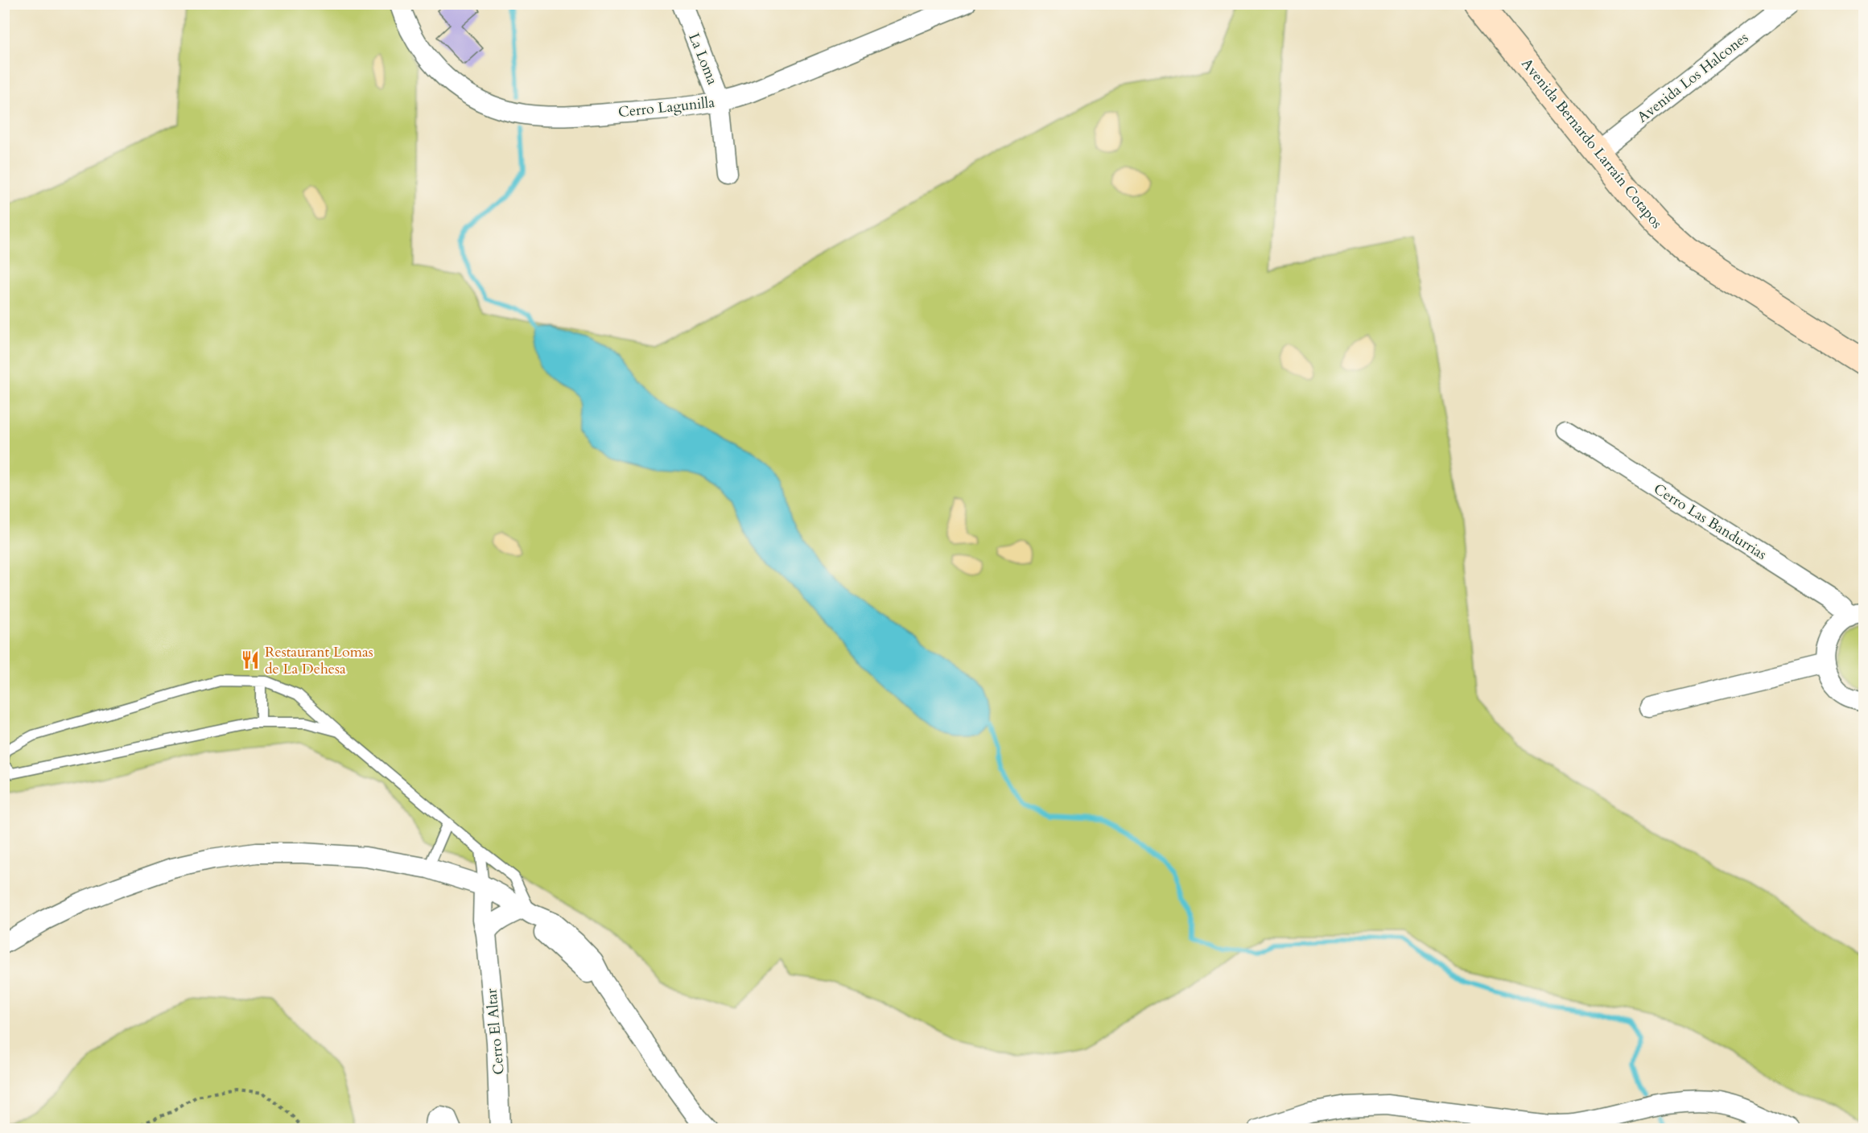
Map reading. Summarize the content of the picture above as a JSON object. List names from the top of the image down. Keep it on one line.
{"streets":{"main road":["Avenida Bernardo Larraín Cotapos"],"street":["La Loma","Avenida Los Halcones","Cerro Lagunilla","Cerro Las Bandurrias","Cerro El Altar"]},"crossings":[["La Loma","Cerro Lagunilla"],["Avenida Los Halcones","Avenida Bernardo Larraín Cotapos"]],"places":{"restaurant":["Restaurant Lomas de La Dehesa"]}}
